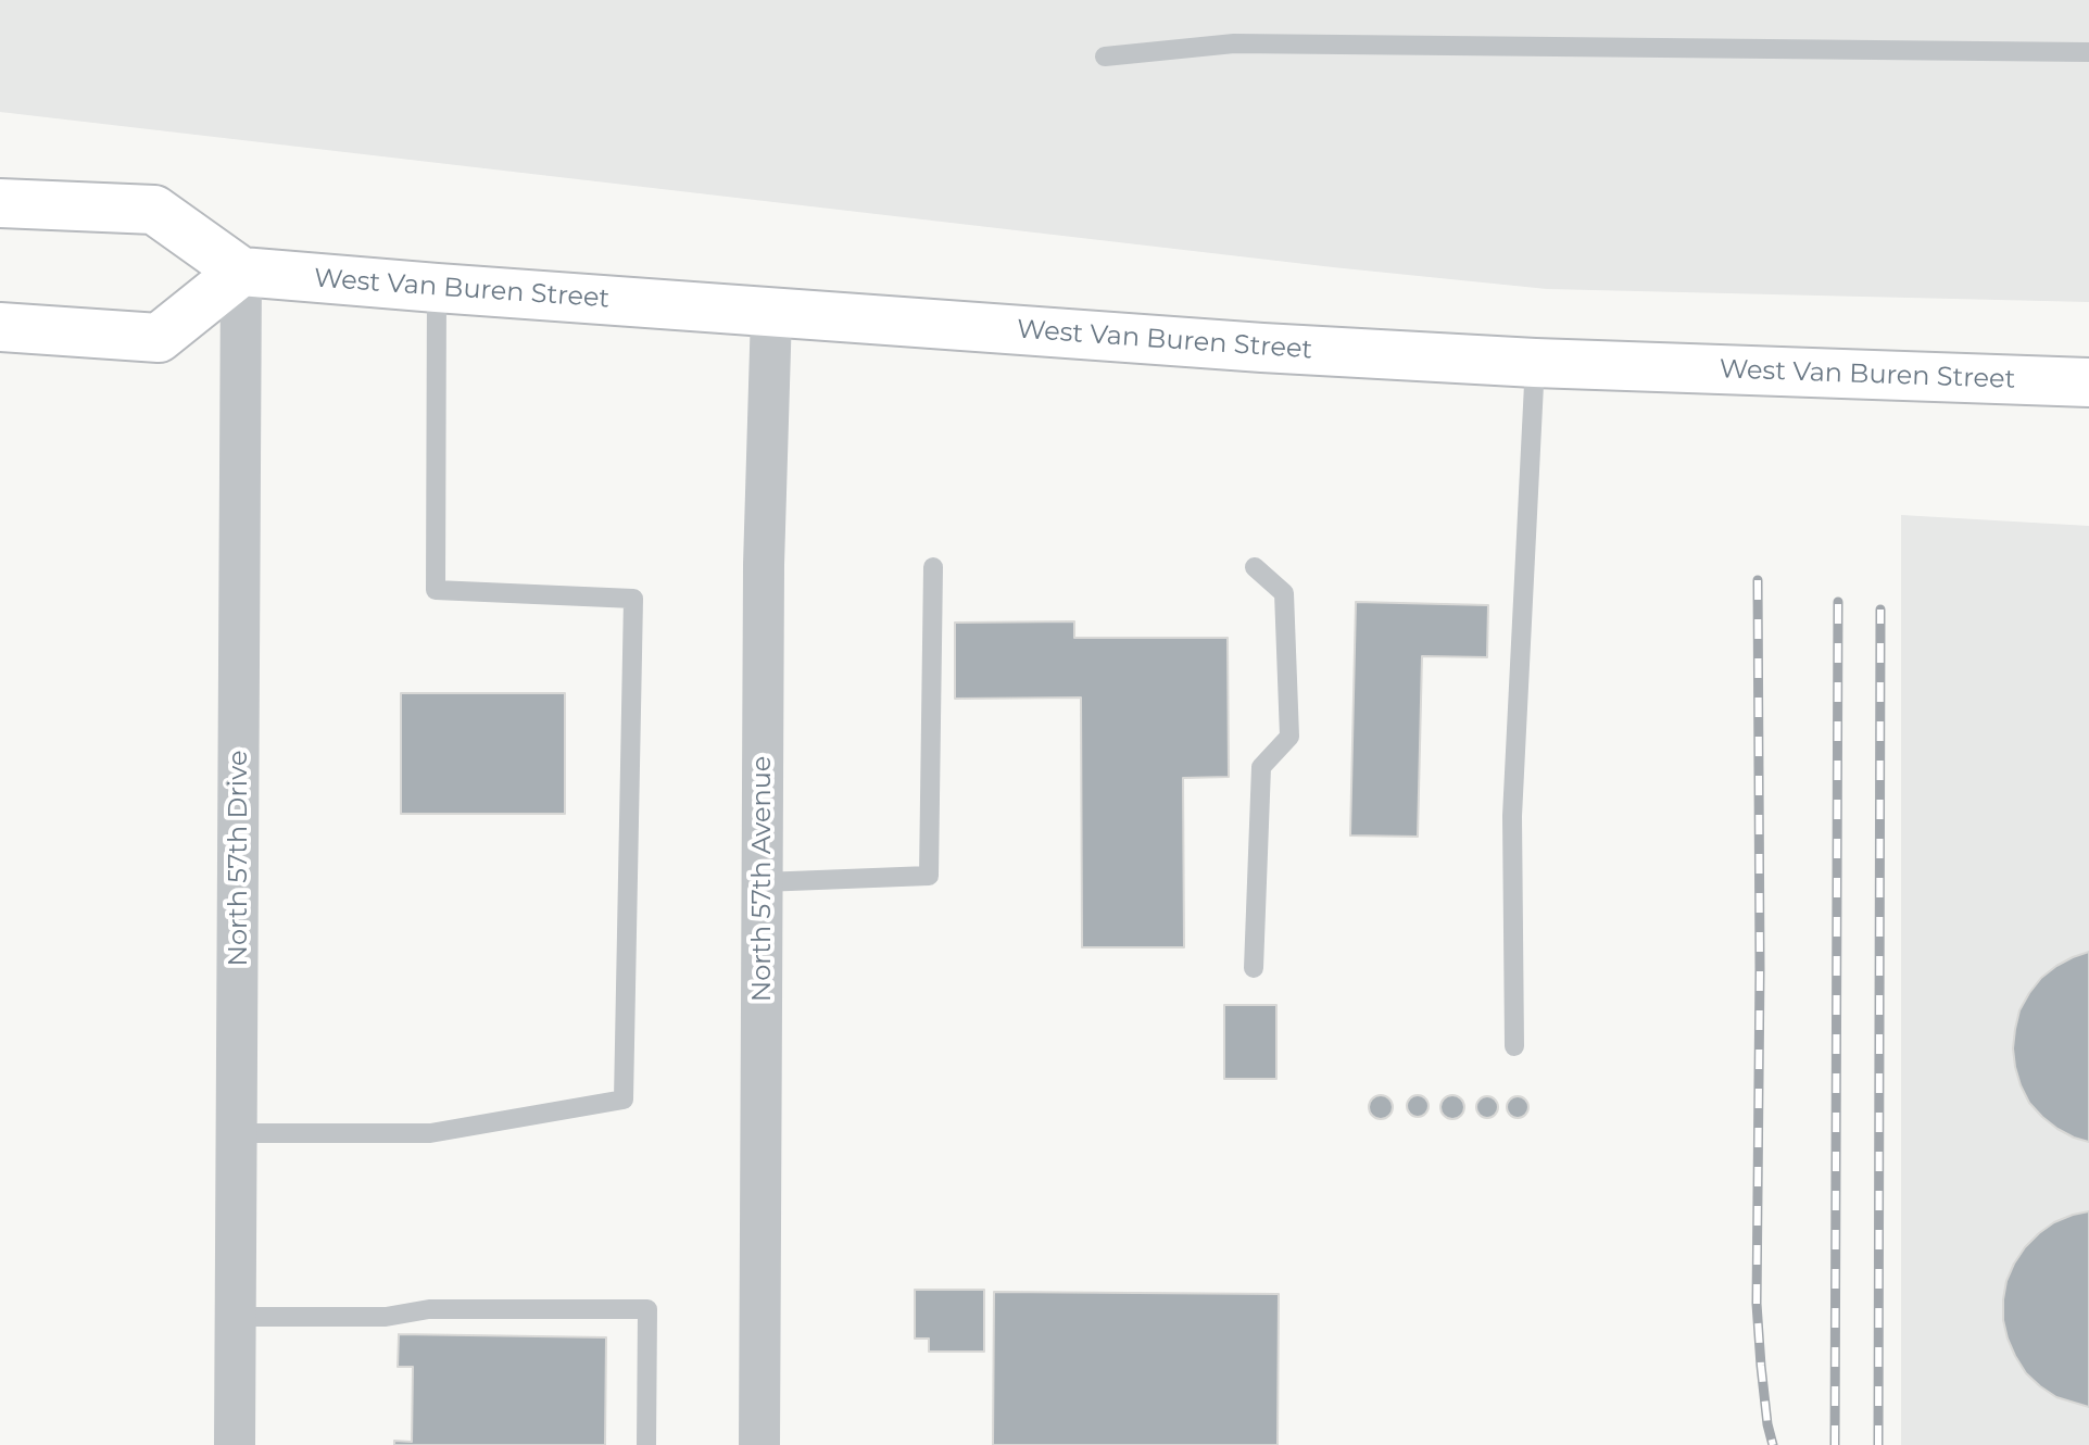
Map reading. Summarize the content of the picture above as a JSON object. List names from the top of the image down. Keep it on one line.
{"streets":{"main road":["West Van Buren Street"],"street":["North 57th Drive","North 57th Avenue"]},"crossings":[["West Van Buren Street","North 57th Drive"],["West Van Buren Street","North 57th Avenue"]]}
